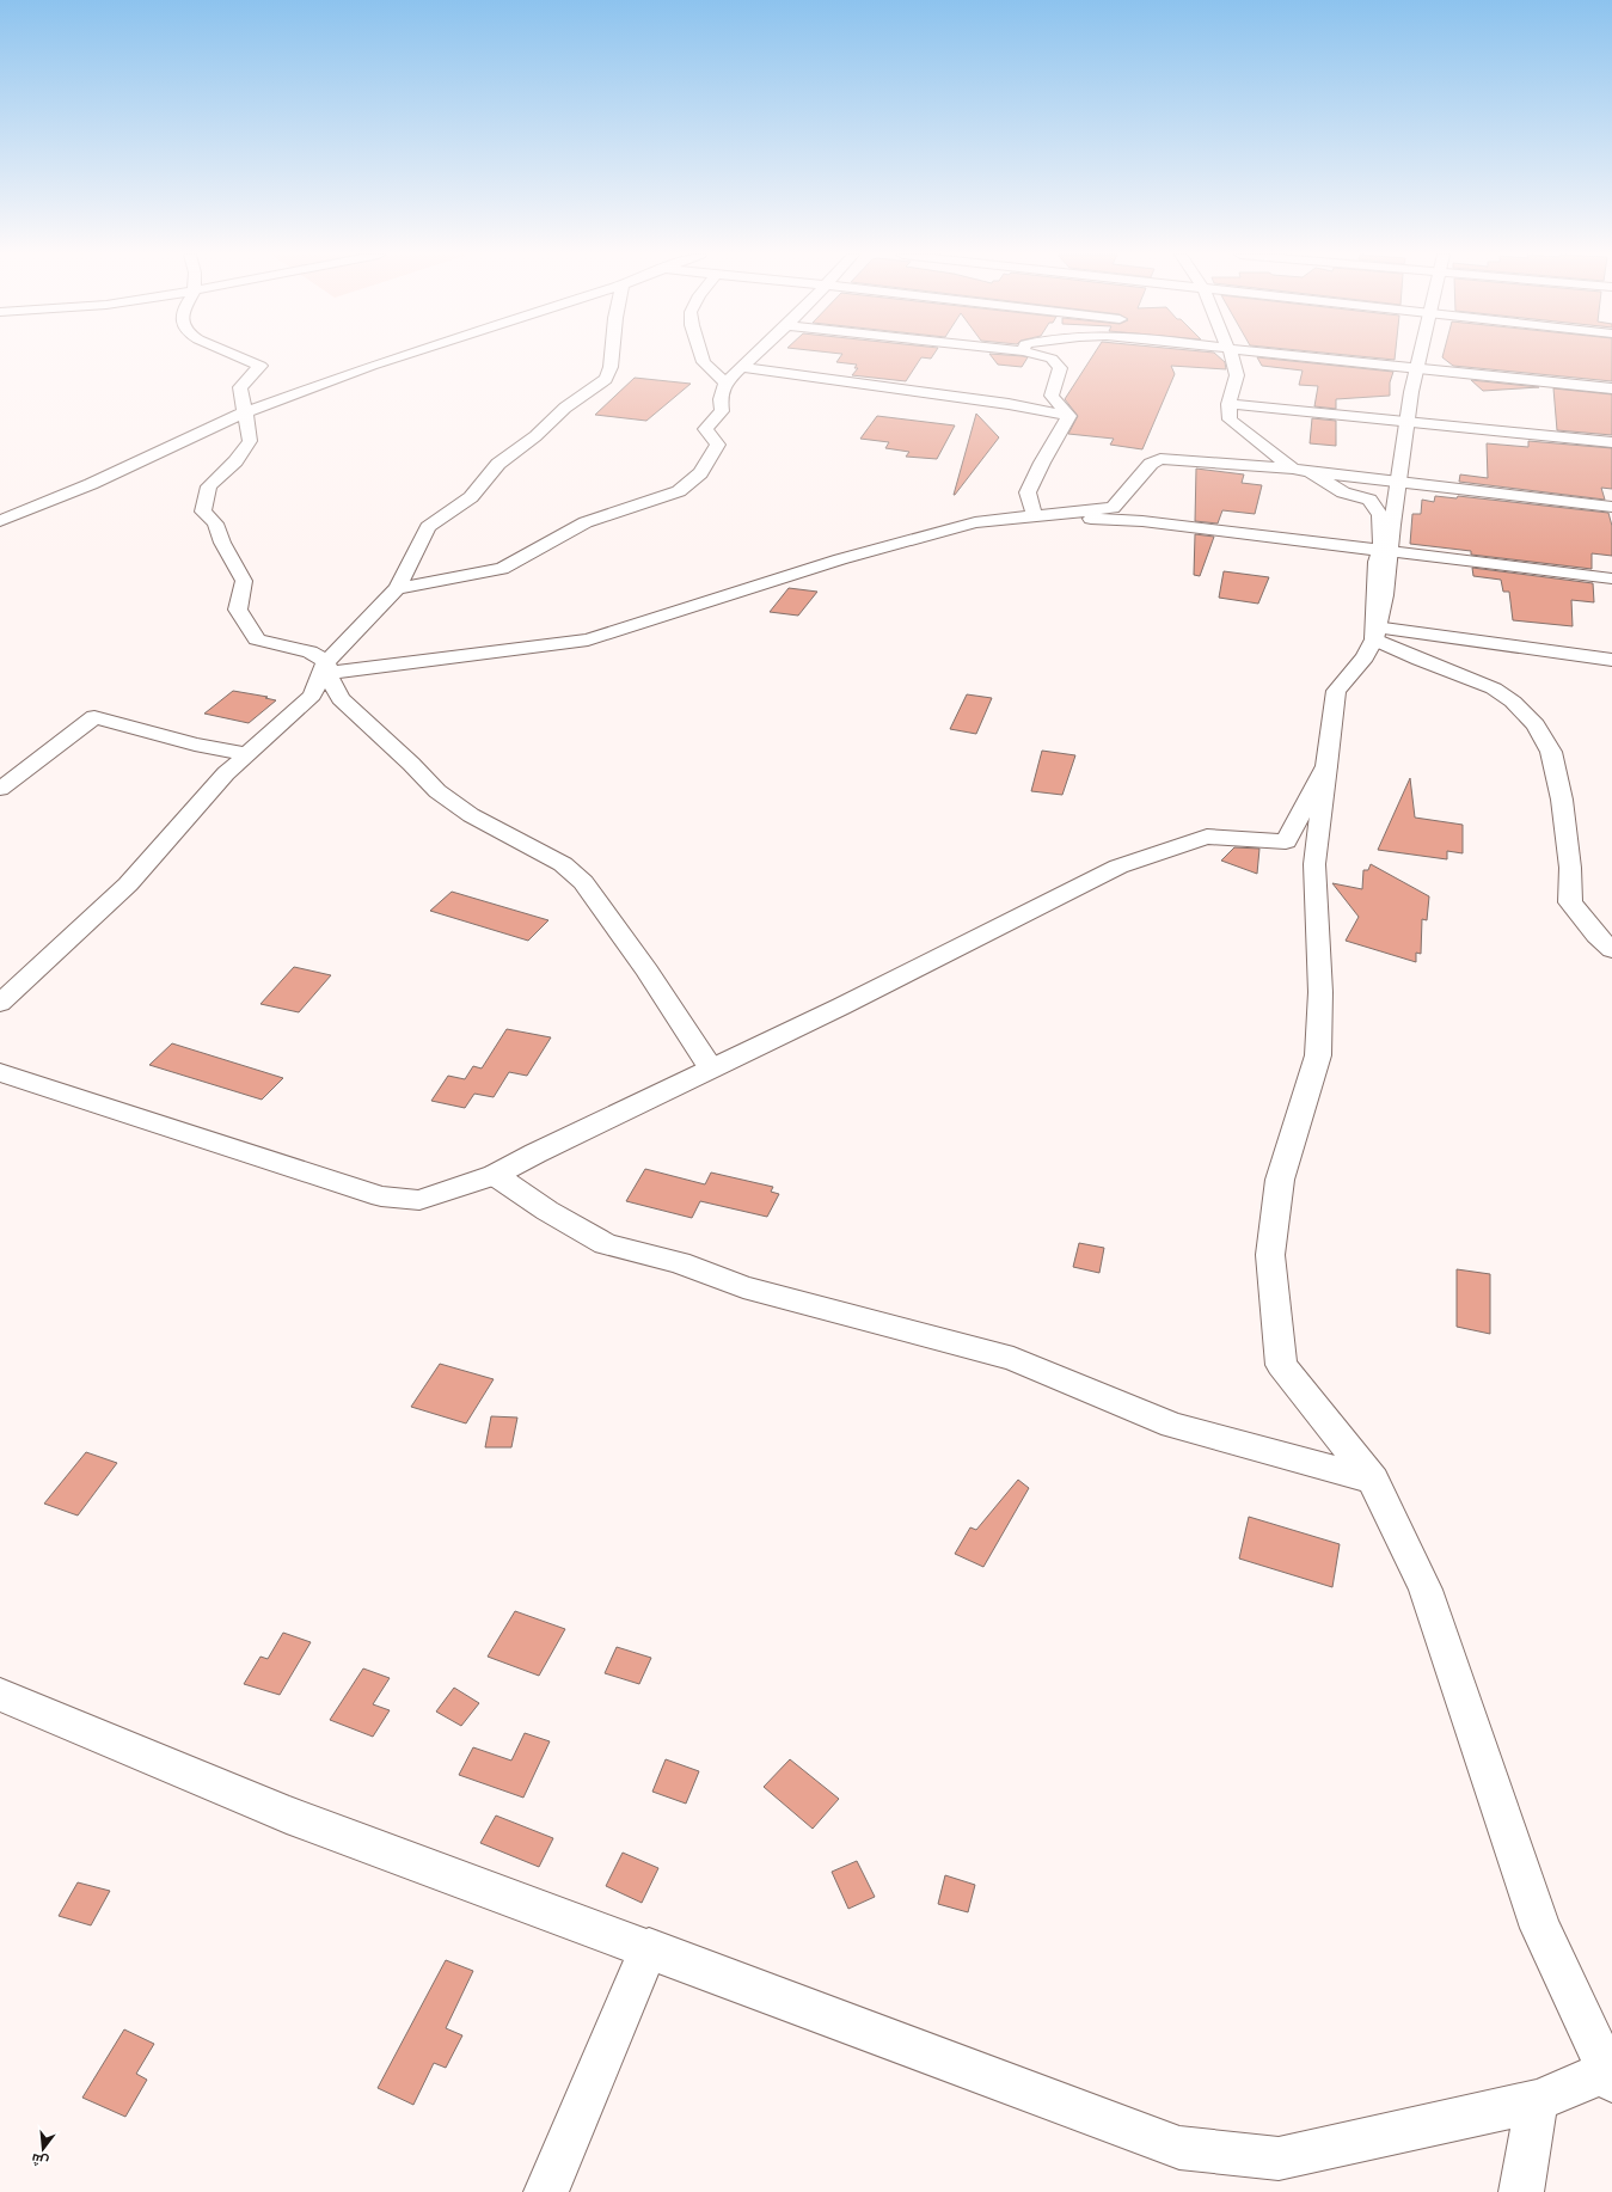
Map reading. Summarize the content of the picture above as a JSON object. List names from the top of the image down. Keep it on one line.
{"north":"bottom"}
